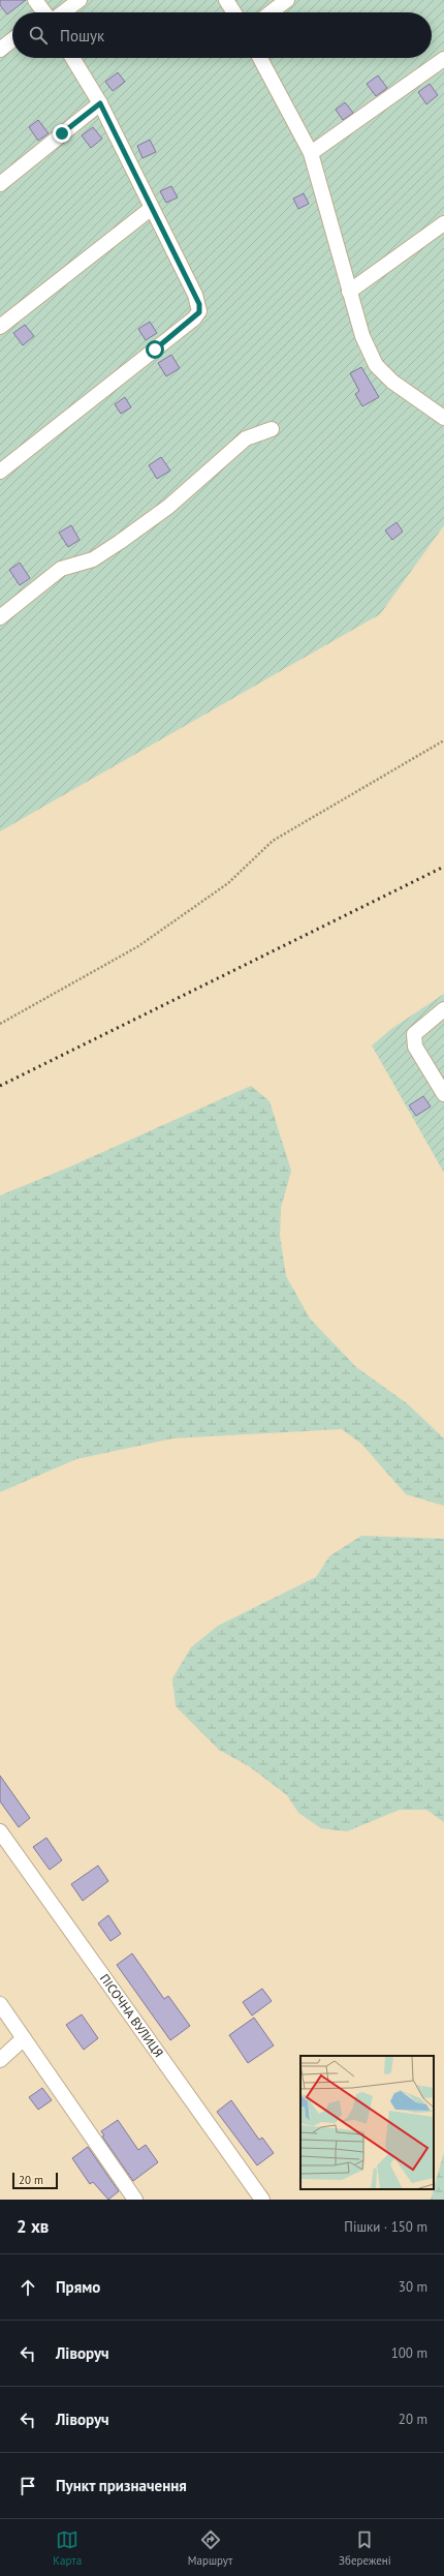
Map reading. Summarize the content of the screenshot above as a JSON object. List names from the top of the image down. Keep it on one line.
{"streets":{"street":["ПІСОЧНА ВУЛИЦЯ"]},"scale_bar":"20 m","page":{"search":"Пошук","scale":"20 m","heading":["2 хв","Пішки · 150 m"],"list":[["Прямо","30 m"],["Ліворуч","100 m"],["Ліворуч","20 m"],"Пункт призначення"],"nav":["Карта","Маршрут","Збережені"]}}
